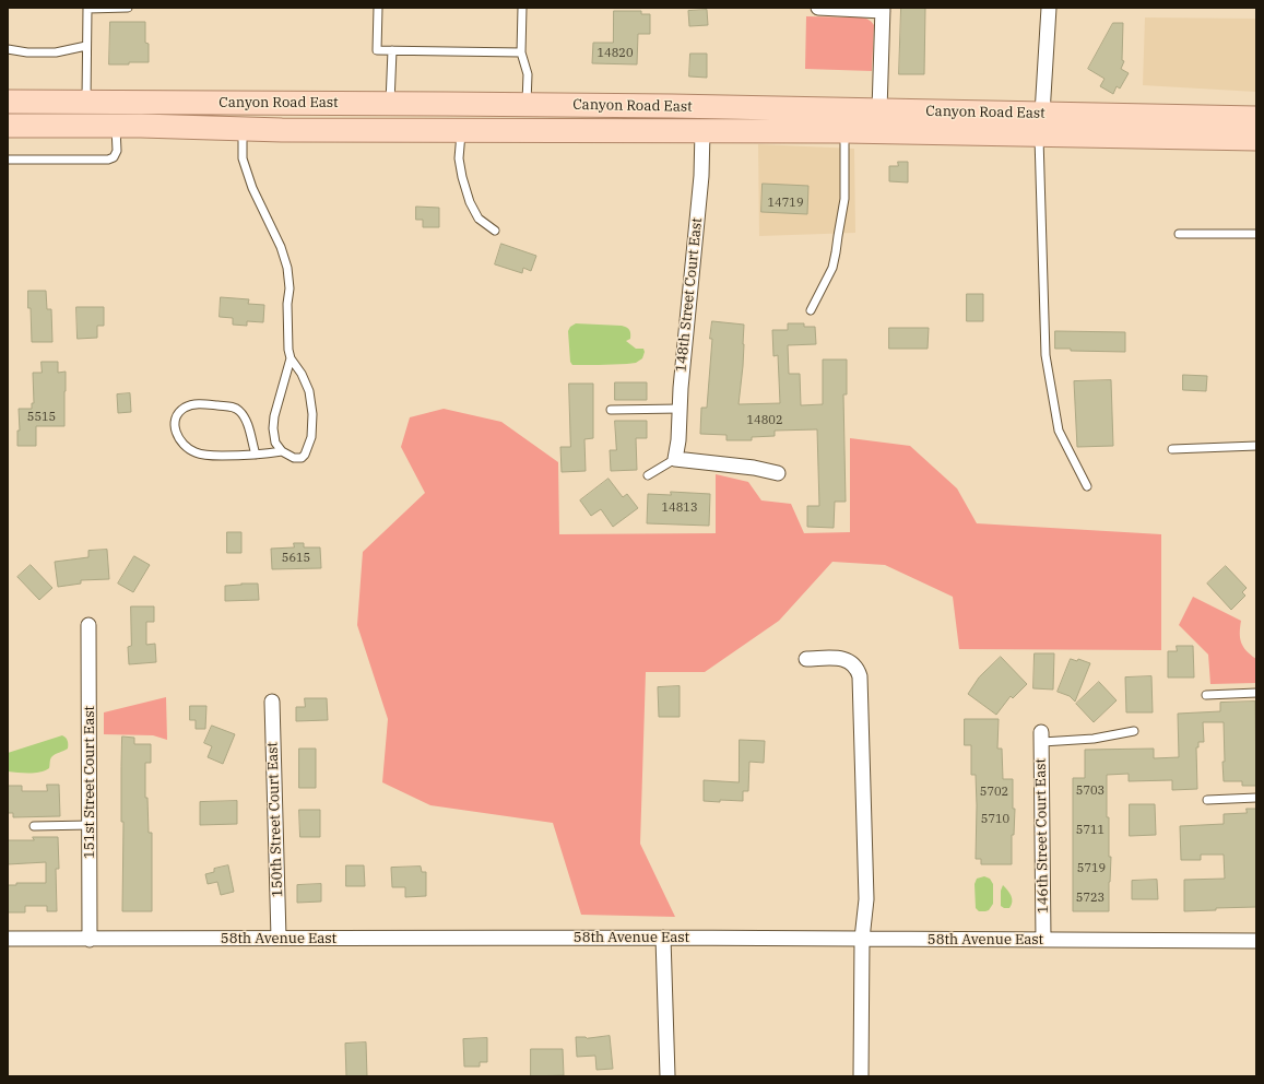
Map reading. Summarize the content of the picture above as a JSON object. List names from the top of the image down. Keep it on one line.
{"streets":{"main road":["Canyon Road East"],"street":["148th Street Court East","151st Street Court East","150th Street Court East","146th Street Court East","58th Avenue East"]},"crossings":[["Canyon Road East","148th Street Court East"],["151st Street Court East","58th Avenue East"],["150th Street Court East","58th Avenue East"],["146th Street Court East","58th Avenue East"]],"house_numbers":["14820","14719","5515","14802","14813","5615","5703","5702","5710","5711","5719","5723"]}
